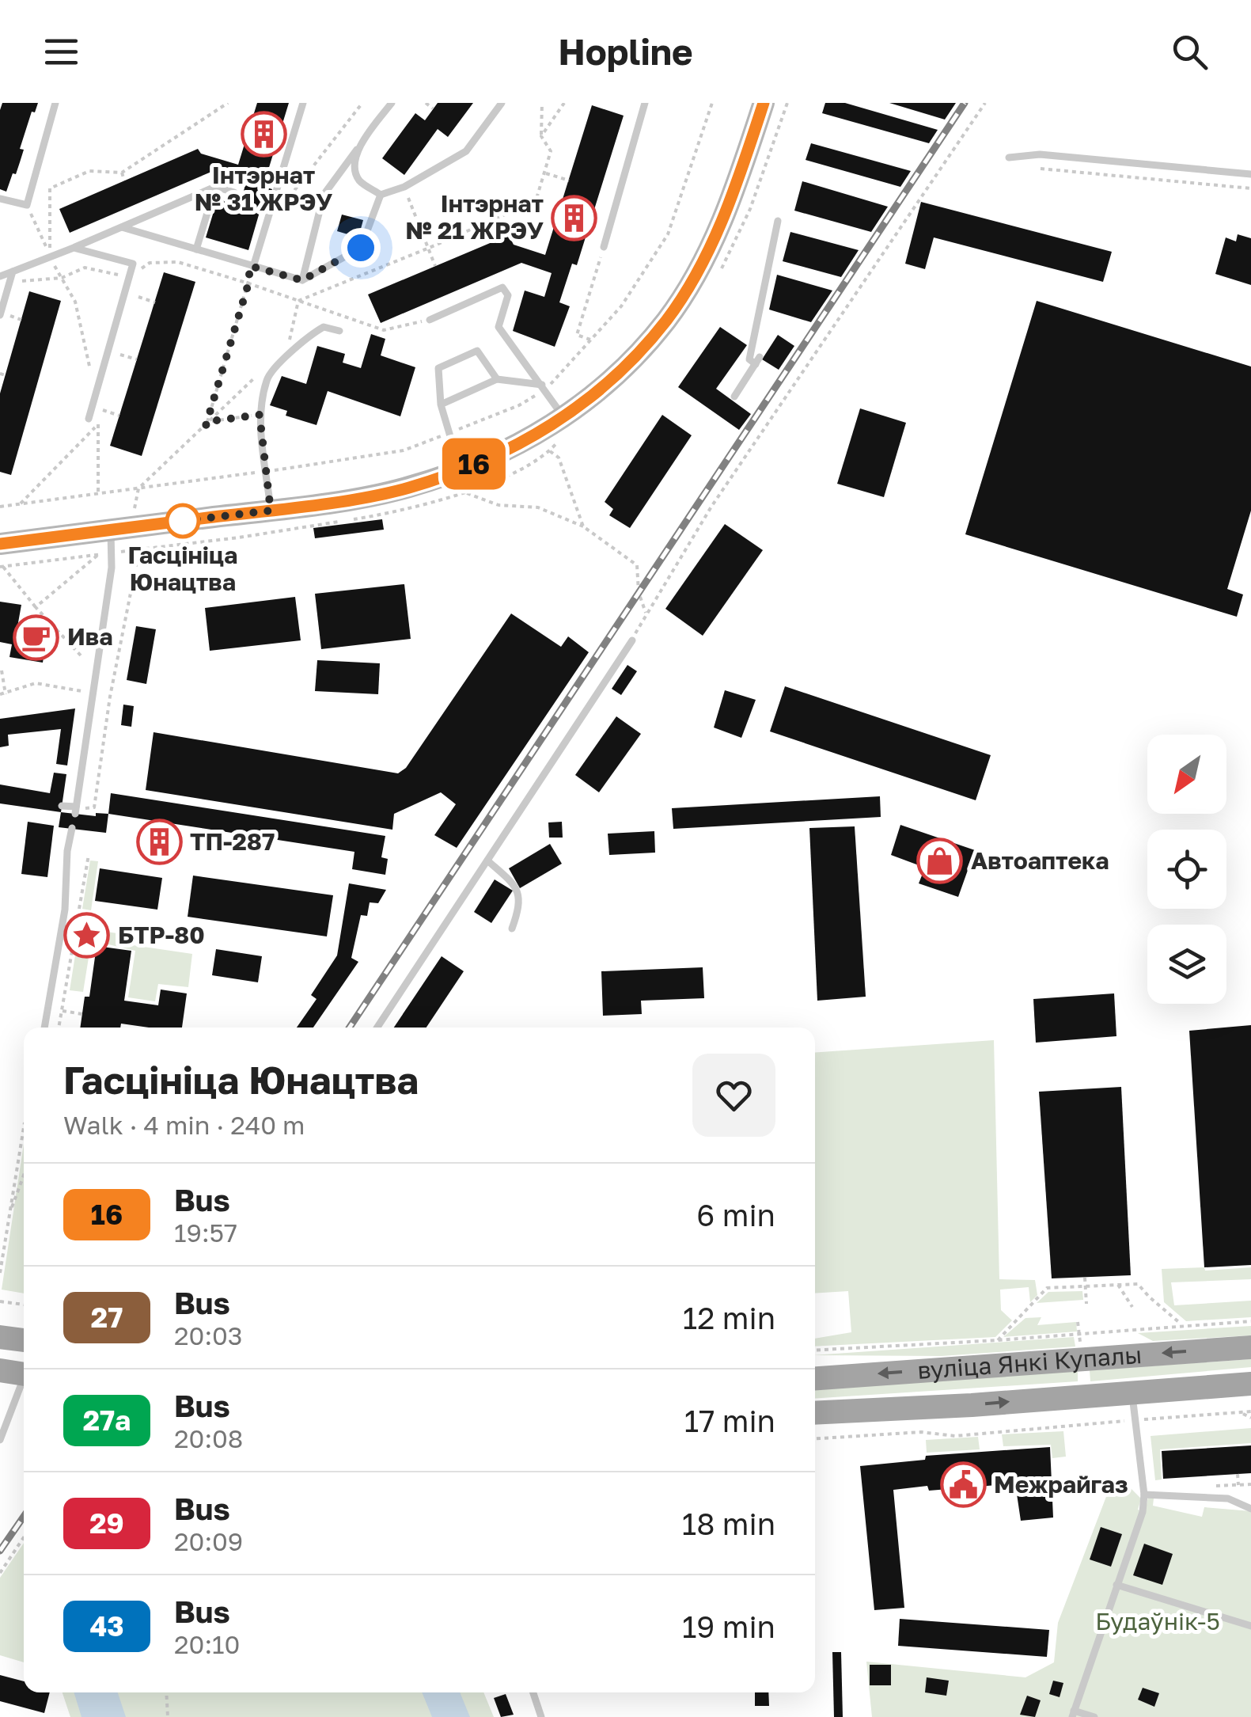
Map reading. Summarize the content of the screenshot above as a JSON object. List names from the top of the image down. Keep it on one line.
{"streets":{"main road":["вуліца Янкі Купалы"]},"parks":["Будаўнік-5"],"places":{"building":["Інтэрнат № 31 ЖРЭУ","Інтэрнат № 21 ЖРЭУ","ТП-287"],"other":["Гасцініца Юнацтва"],"cafe":["Ива"],"shop":["Автоаптека"],"place":["БТР-80"],"public building":["Межрайгаз"]},"lines":["bus line 16"],"north":"bottom left","page":{"header":"Hopline","on_map":"16","heading":["Гасцініца Юнацтва","Walk · 4 min · 240 m"],"list":[{"mark":"16","name":"Bus","note":"19:57","value":"6 min"},{"mark":"27","name":"Bus","note":"20:03","value":"12 min"},{"mark":"27а","name":"Bus","note":"20:08","value":"17 min"},{"mark":"29","name":"Bus","note":"20:09","value":"18 min"},{"mark":"43","name":"Bus","note":"20:10","value":"19 min"}]}}
